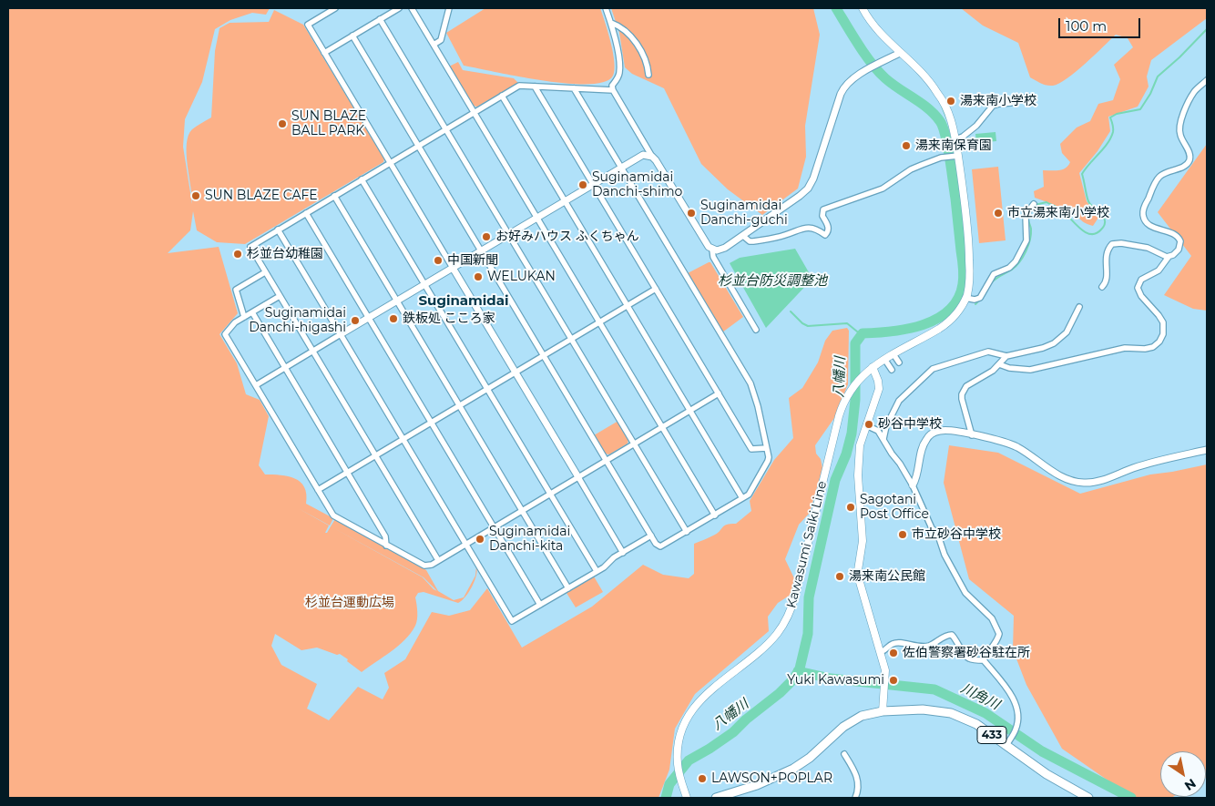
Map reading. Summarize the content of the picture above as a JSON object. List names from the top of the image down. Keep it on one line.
{"streets":{"highway":["433"],"main road":["Kawasumi Saiki Line"]},"districts":["Suginamidai"],"water":["杉並台防災調整池","八幡川","川角川"],"parks":["杉並台運動広場"],"places":["湯来南小学校","SUN BLAZE BALL PARK","湯来南保育園","Suginamidai Danchi-shimo","SUN BLAZE CAFE","Suginamidai Danchi-guchi","市立湯来南小学校","お好みハウス ふくちゃん","杉並台幼稚園","中国新聞","WELUKAN","鉄板処 こころ家","Suginamidai Danchi-higashi","砂谷中学校","Sagotani Post Office","市立砂谷中学校","Suginamidai Danchi-kita","湯来南公民館","佐伯警察署砂谷駐在所","Yuki Kawasumi","LAWSON+POPLAR"],"scale_bar":"100 m","north":"bottom right"}
